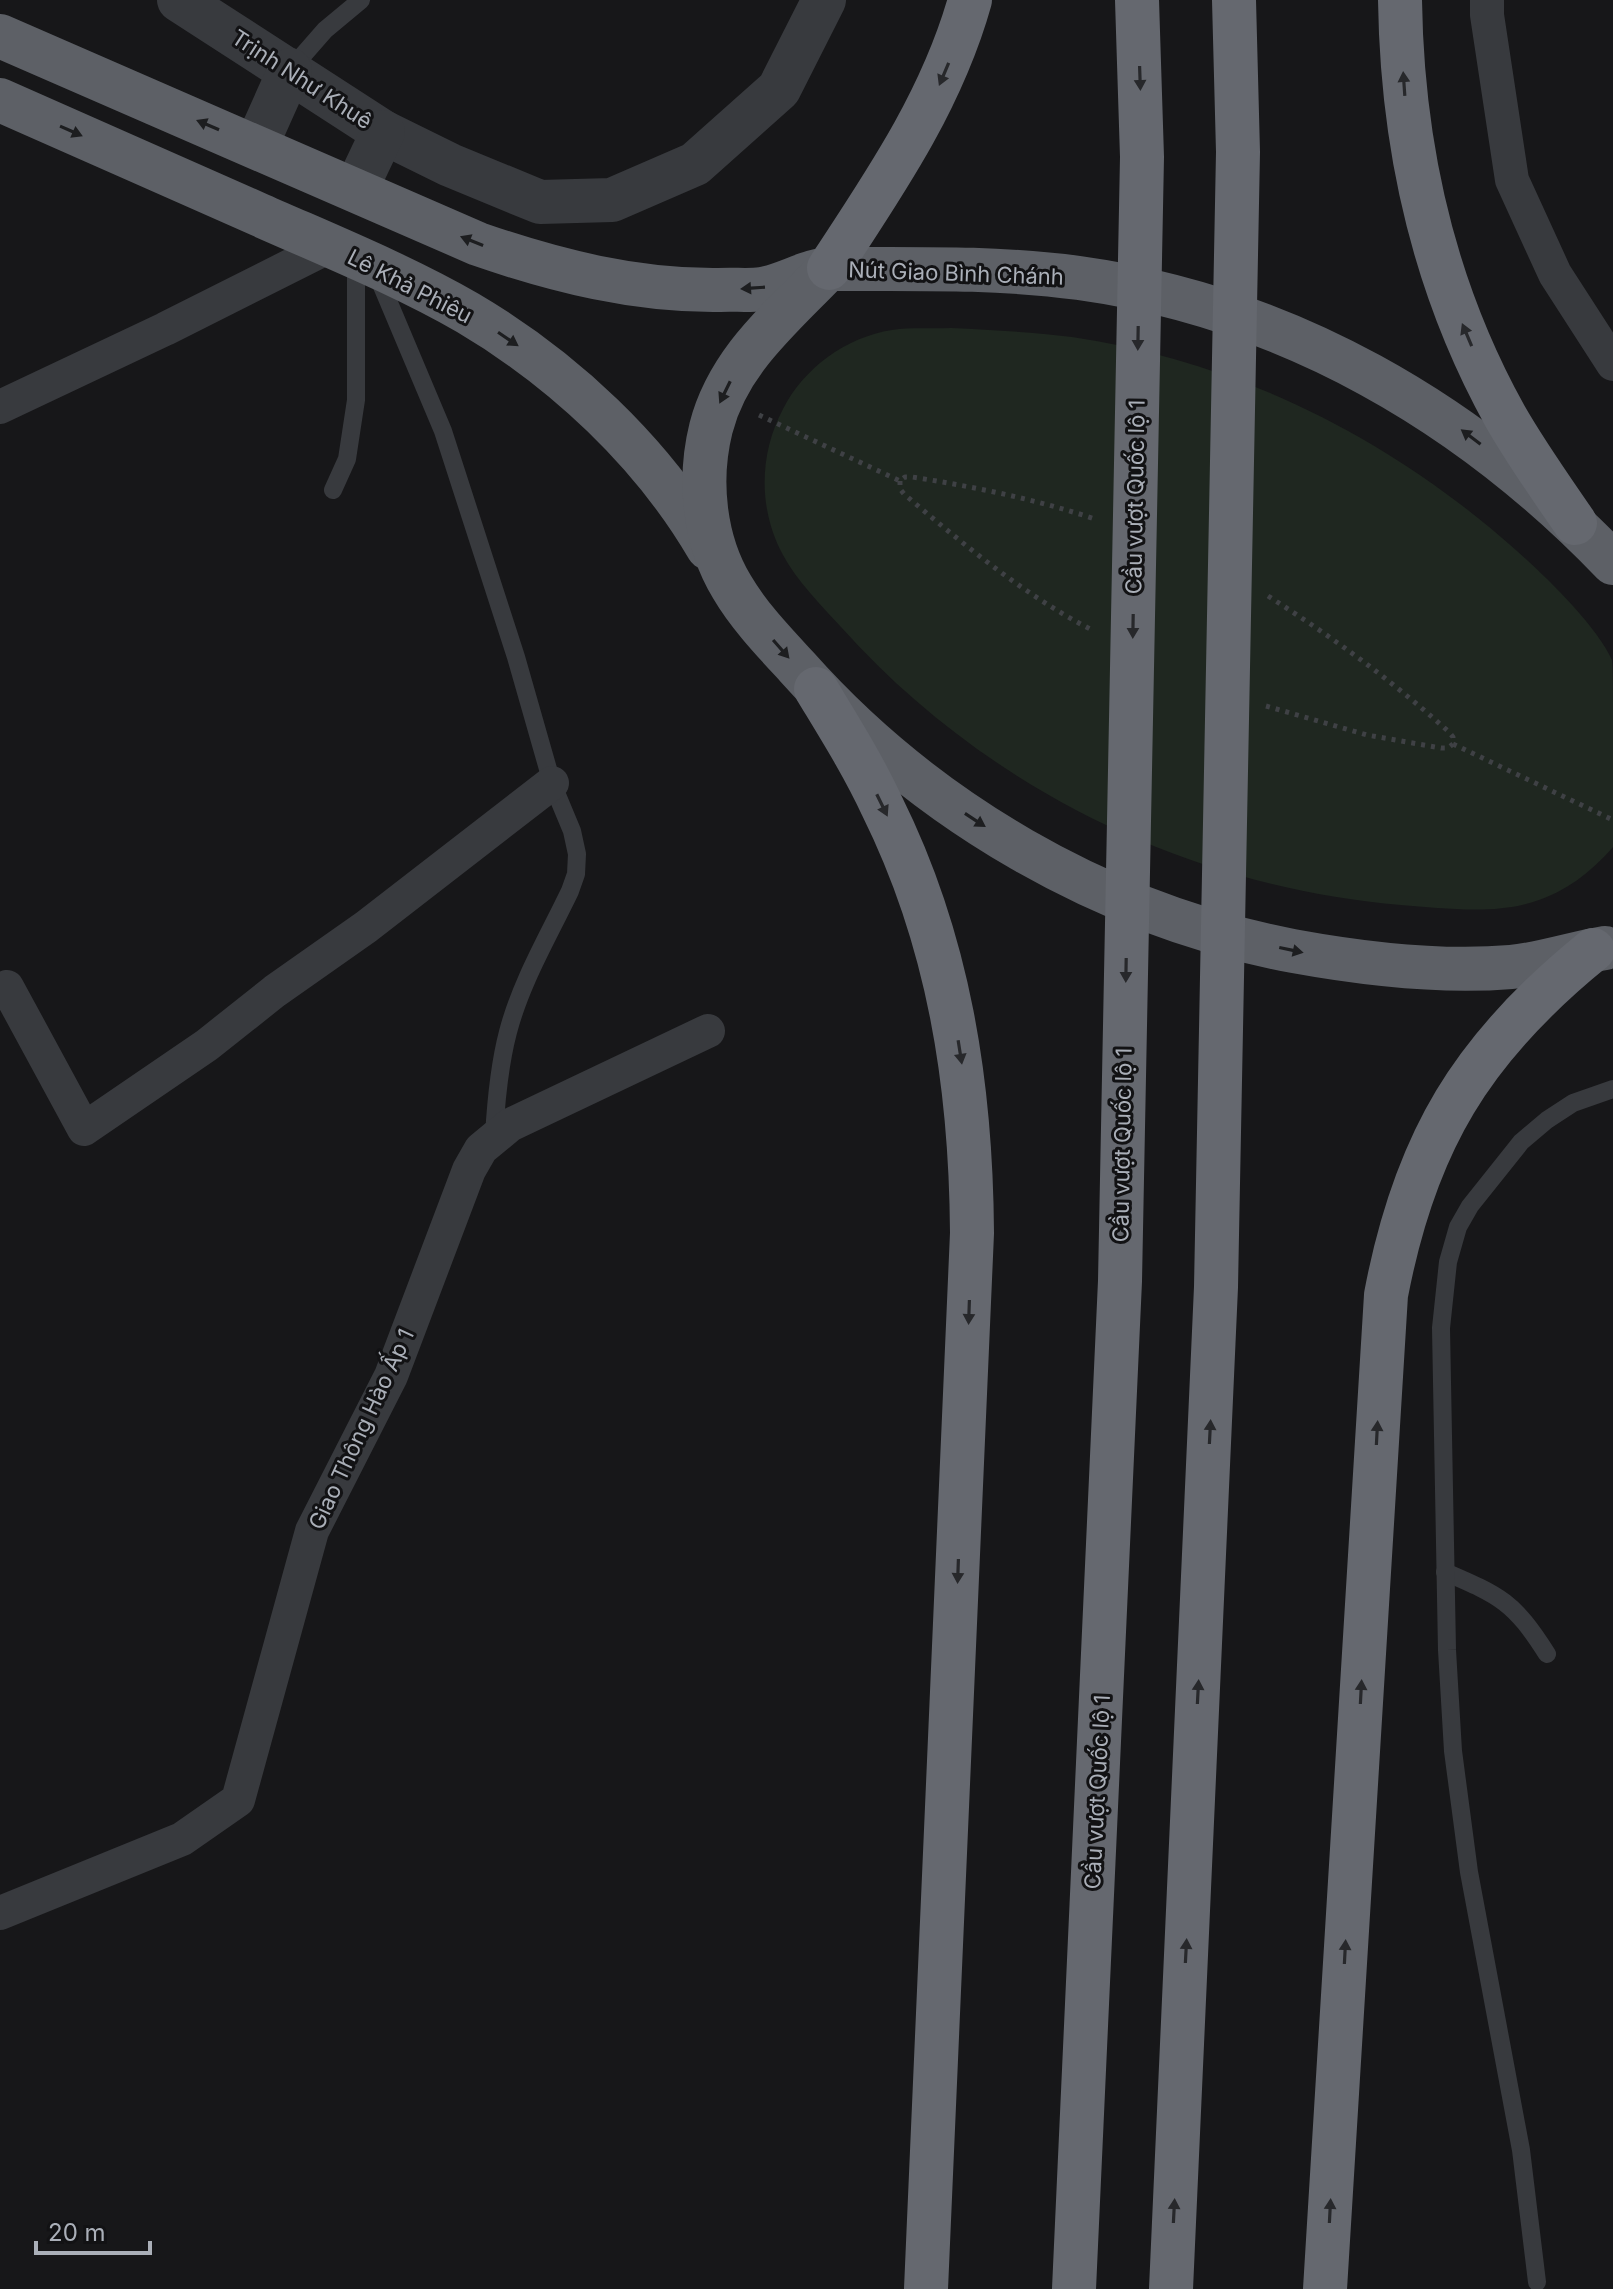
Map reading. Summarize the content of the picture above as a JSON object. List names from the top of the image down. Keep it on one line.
{"streets":{"highway":["Nút Giao Bình Chánh","Lê Khả Phiêu","Cầu vượt Quốc lộ 1"],"street":["Trịnh Như Khuê","Giao Thông Hào Ấp 1"]},"crossings":[["Nút Giao Bình Chánh","Lê Khả Phiêu"]],"scale_bar":"20 m"}
